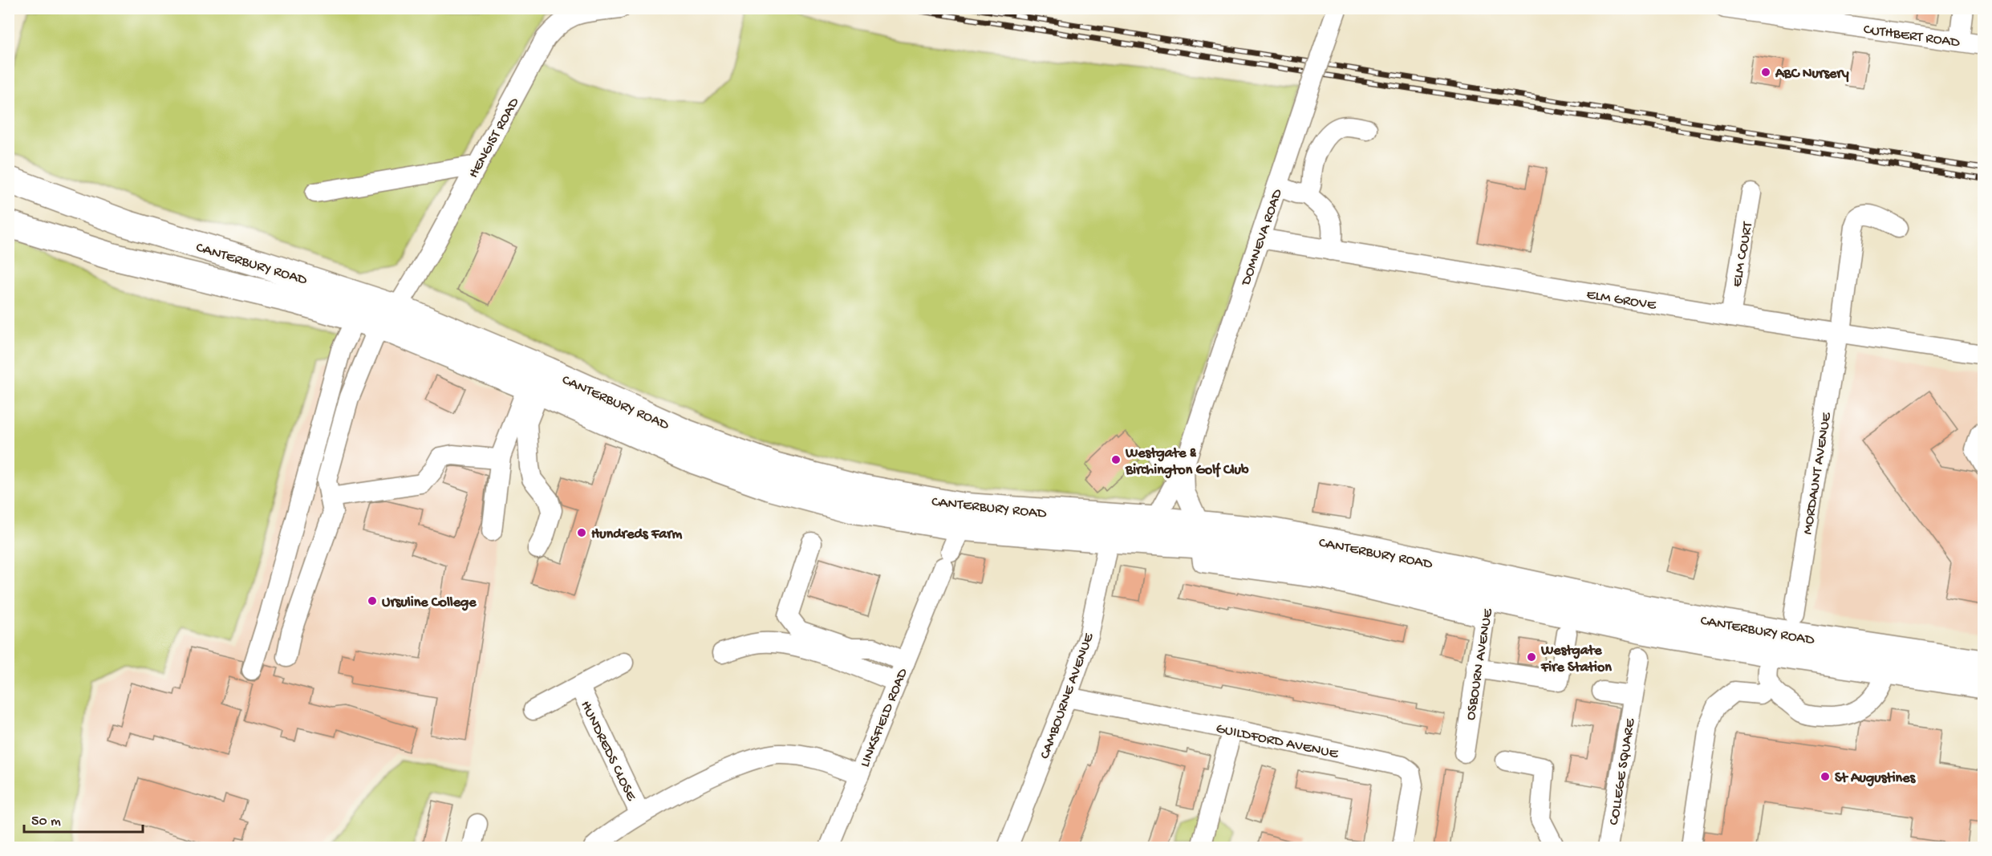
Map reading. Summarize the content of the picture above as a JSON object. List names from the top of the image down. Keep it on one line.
{"streets":{"highway":["CANTERBURY ROAD"],"street":["CUTHBERT ROAD","HENGIST ROAD","DOMNEVA ROAD","ELM COURT","ELM GROVE","MORDAUNT AVENUE","OSBOURN AVENUE","CAMBOURNE AVENUE","LINKSFIELD ROAD","GUILDFORD AVENUE","HUNDREDS CLOSE","COLLEGE SQUARE"]},"crossings":[["HENGIST ROAD","CANTERBURY ROAD"],["DOMNEVA ROAD","CANTERBURY ROAD"],["DOMNEVA ROAD","ELM GROVE"],["ELM COURT","ELM GROVE"],["CANTERBURY ROAD","OSBOURN AVENUE"],["CANTERBURY ROAD","CAMBOURNE AVENUE"],["CANTERBURY ROAD","LINKSFIELD ROAD"],["ELM GROVE","MORDAUNT AVENUE"],["CAMBOURNE AVENUE","GUILDFORD AVENUE"]],"places":["ABC Nursery","Westgate & Birchington Golf Club","Hundreds Farm","Ursuline College","Westgate Fire Station","St Augustines"],"scale_bar":"50 m"}
